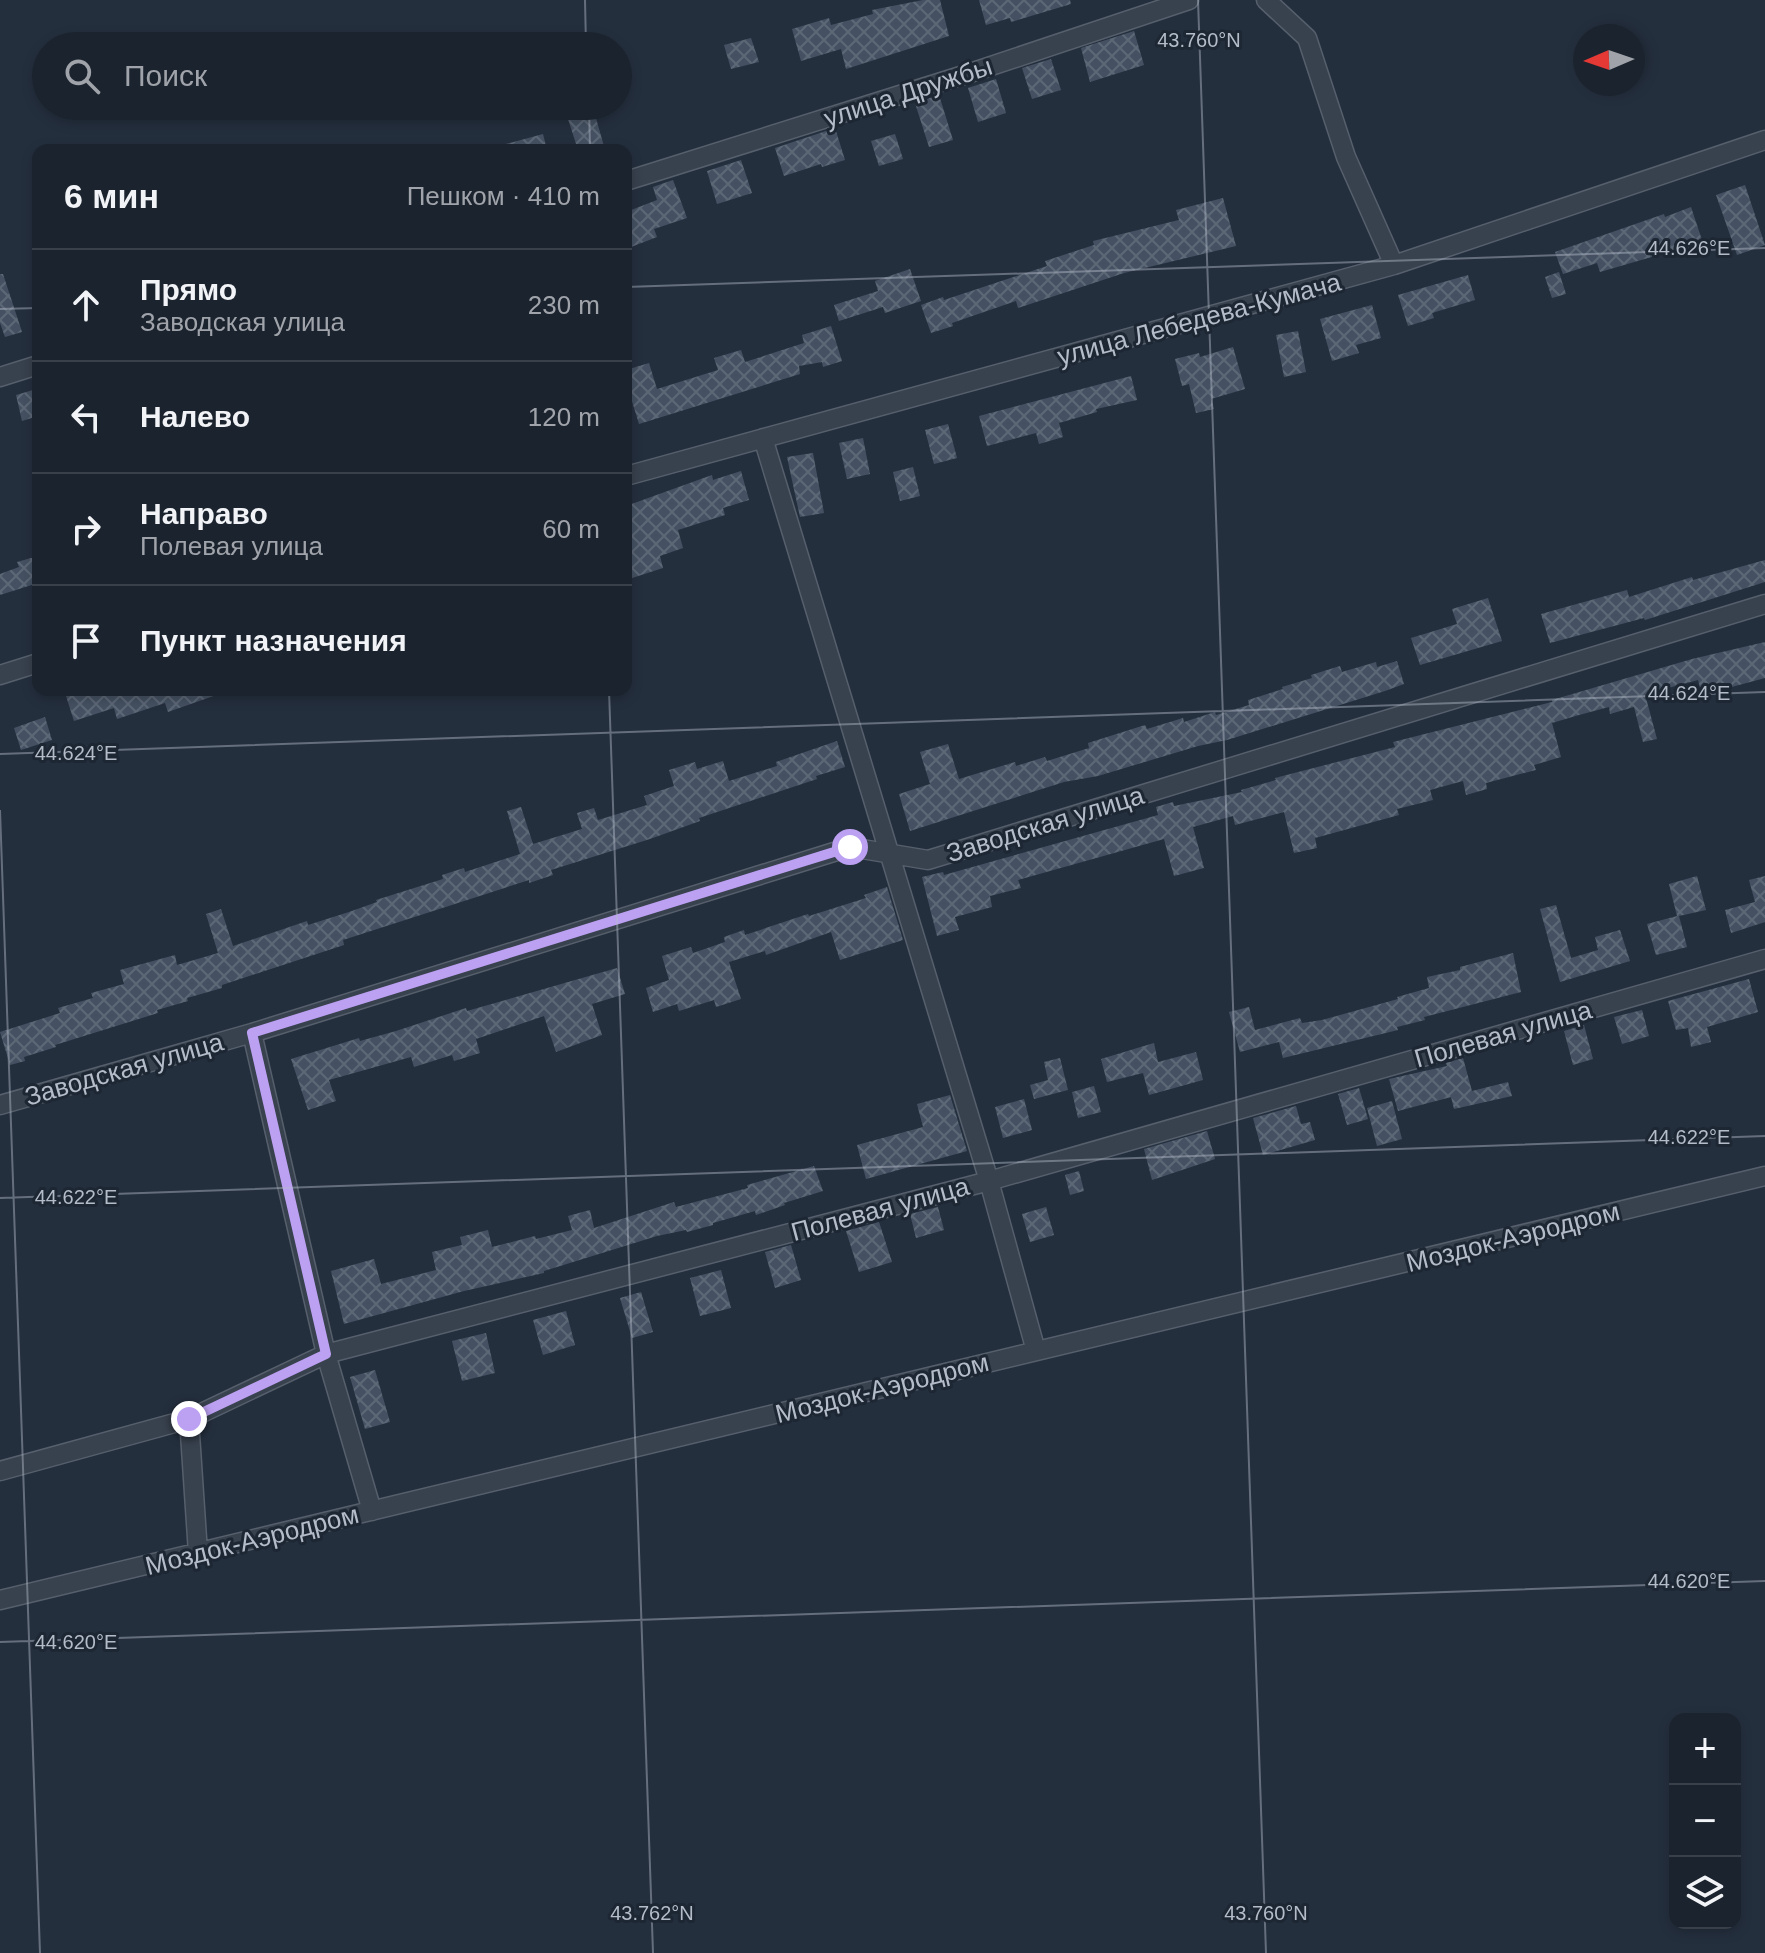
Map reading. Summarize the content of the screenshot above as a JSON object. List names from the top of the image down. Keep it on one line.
{"streets":{"street":["улица Дружбы","улица Лебедева-Кумача","Заводская улица","Полевая улица","Моздок-Аэродром"]},"north":"left","page":{"search":"Поиск","heading":["6 мин","Пешком · 410 m"],"list":[["Прямо","Заводская улица","230 m"],["Налево","120 m"],["Направо","Полевая улица","60 m"],"Пункт назначения"],"map_buttons":["+","−"]},"coordinates":["43.760°N","44.626°E","44.624°E","44.622°E","44.620°E","43.762°N"]}
